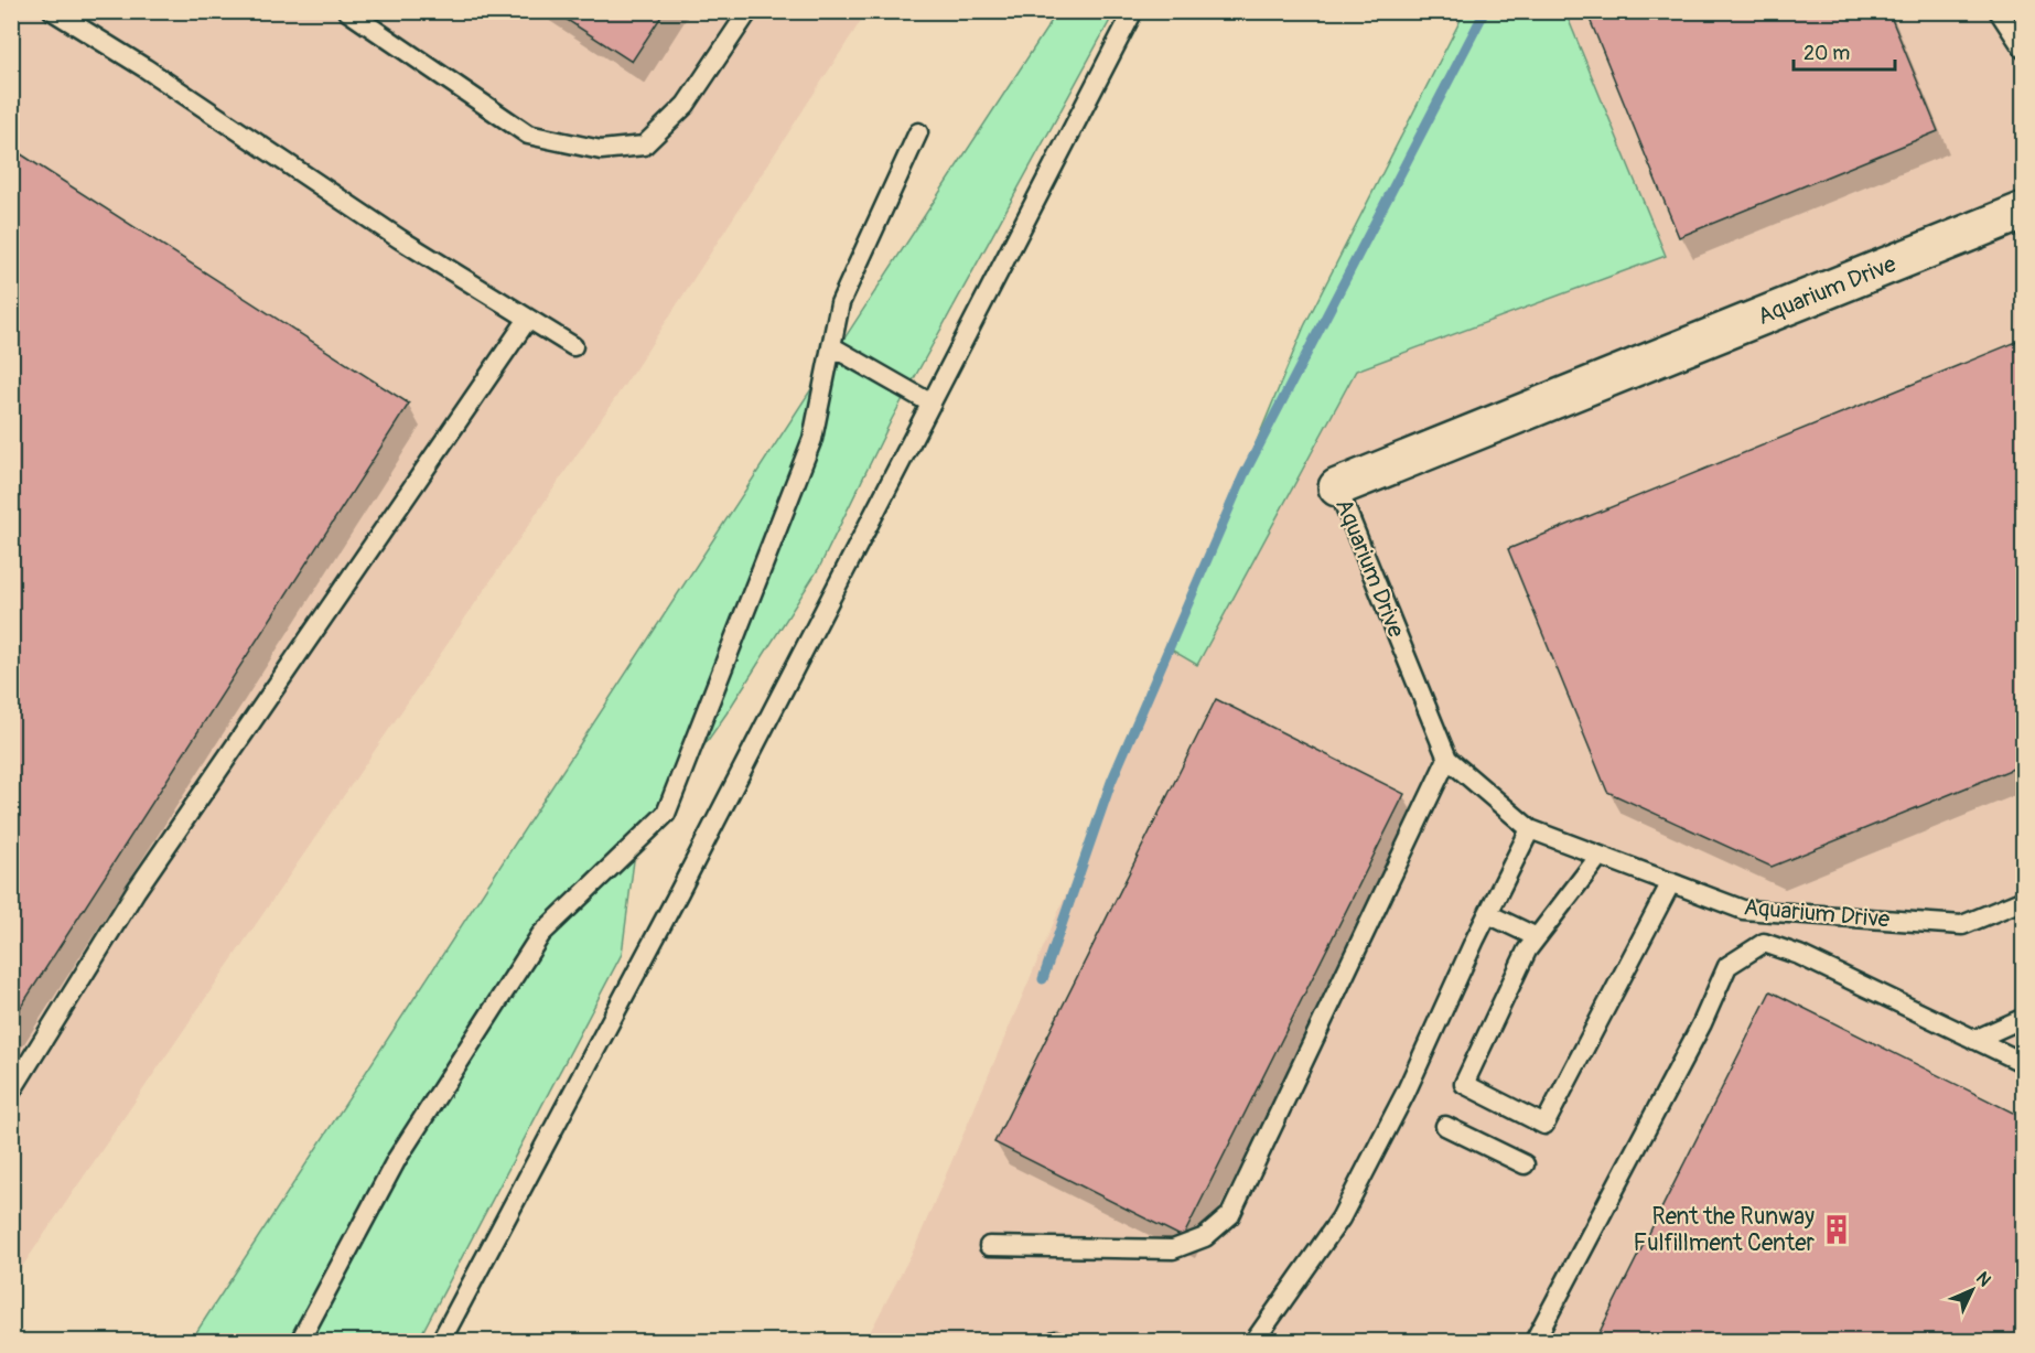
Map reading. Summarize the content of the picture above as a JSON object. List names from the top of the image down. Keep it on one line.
{"streets":{"street":["Aquarium Drive"]},"places":{"building":["Rent the Runway Fulfillment Center"]},"scale_bar":"20 m","north":"top right"}
